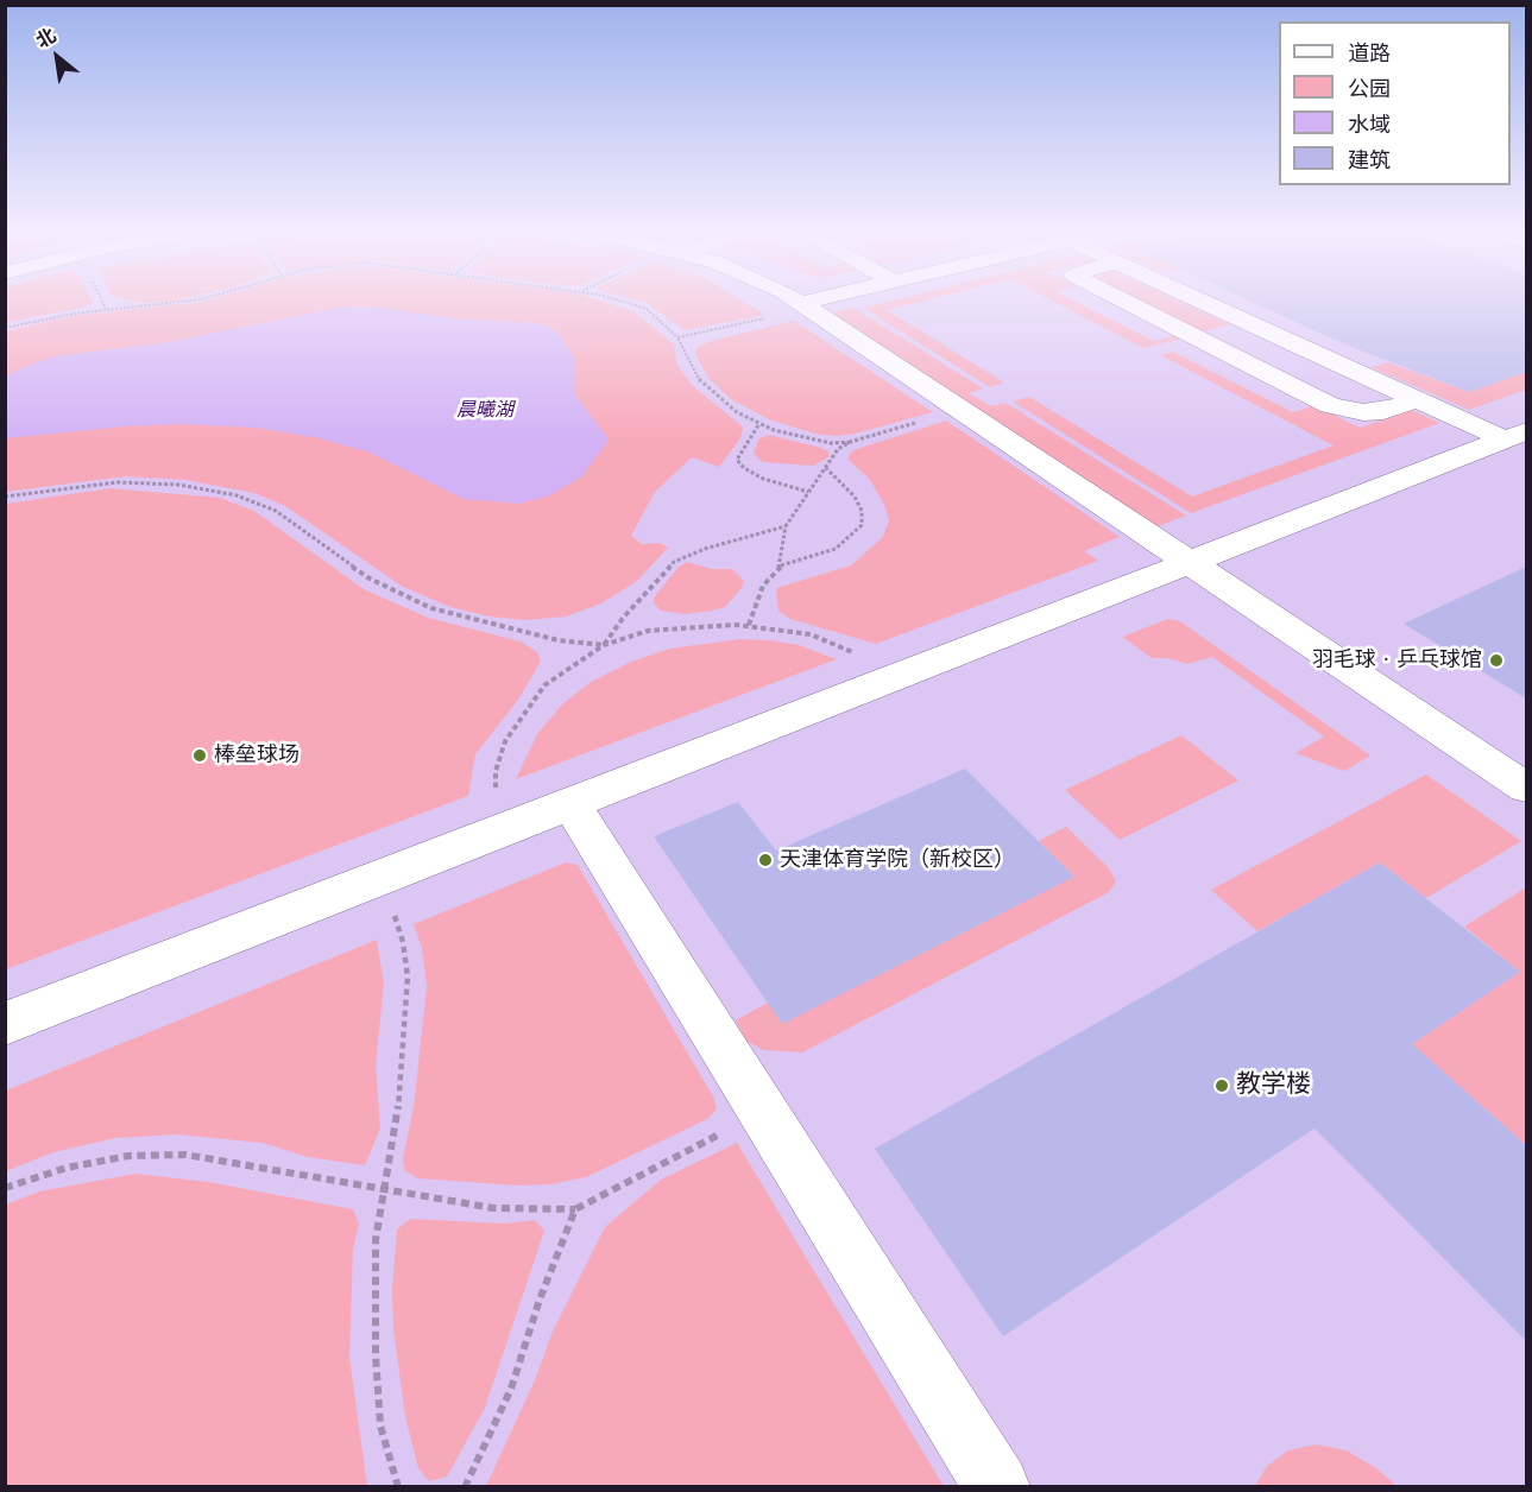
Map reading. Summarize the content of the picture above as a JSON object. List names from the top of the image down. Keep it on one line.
{"water":["晨曦湖"],"places":["羽毛球 · 乒乓球馆","棒垒球场","天津体育学院（新校区）","教学楼"],"legend":["道路","公园","水域","建筑"],"north":"top left"}
